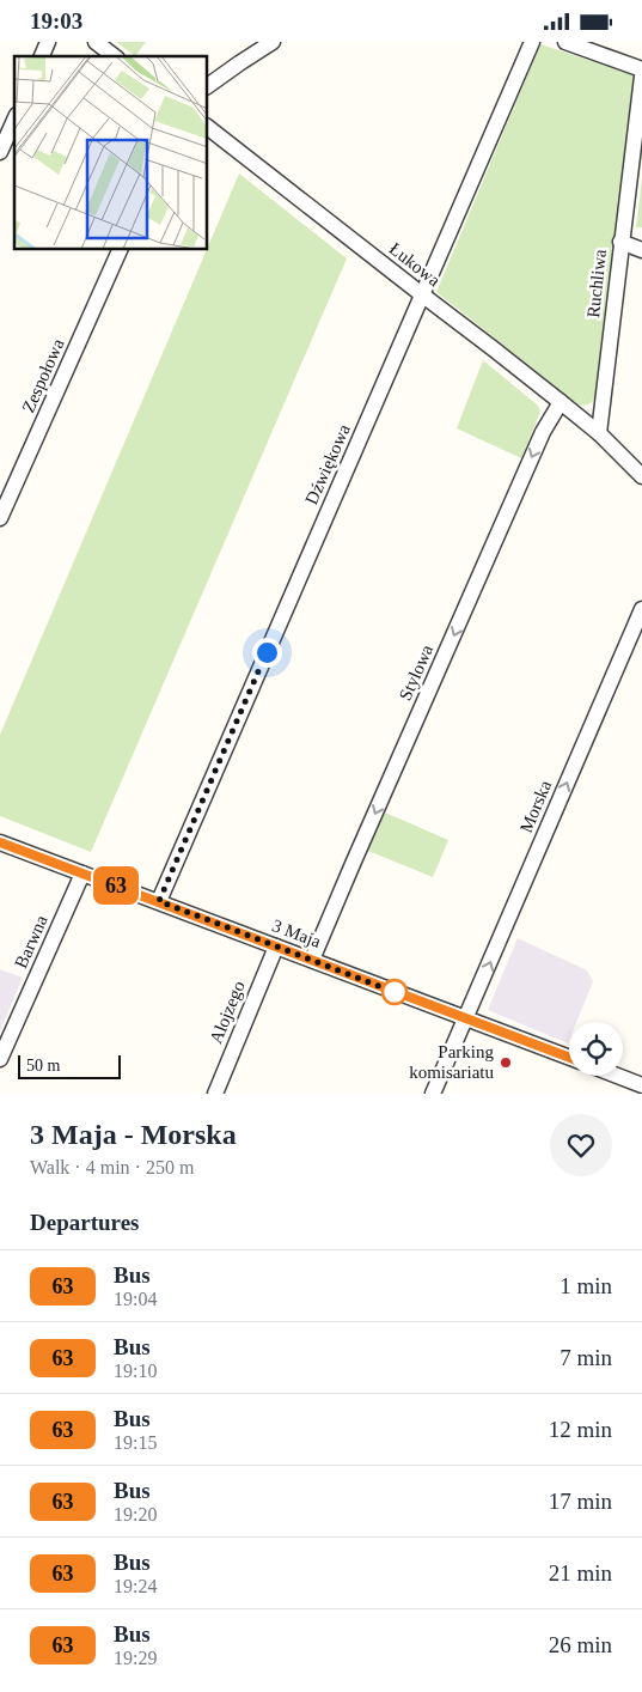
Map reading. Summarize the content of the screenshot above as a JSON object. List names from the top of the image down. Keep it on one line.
{"streets":{"street":["Łukowa","Ruchliwa","Zespołowa","Dźwiękowa","Stylowa","Morska","3 Maja","Barwna","Alojzego"]},"crossings":[["Łukowa","Ruchliwa"],["Łukowa","Dźwiękowa"],["Łukowa","Stylowa"],["Dźwiękowa","3 Maja"],["Stylowa","3 Maja"],["Morska","3 Maja"],["3 Maja","Barwna"],["3 Maja","Alojzego"]],"one_way":["Stylowa","Morska"],"places":["Parking komisariatu"],"lines":["bus line 63"],"scale_bar":"50 m","page":{"status":"19:03","on_map":"63","scale":"50 m","heading":[["3 Maja - Morska","Walk · 4 min · 250 m"],"Departures"],"list":[{"mark":"63","name":"Bus","note":"19:04","value":"1 min"},{"mark":"63","name":"Bus","note":"19:10","value":"7 min"},{"mark":"63","name":"Bus","note":"19:15","value":"12 min"},{"mark":"63","name":"Bus","note":"19:20","value":"17 min"},{"mark":"63","name":"Bus","note":"19:24","value":"21 min"},{"mark":"63","name":"Bus","note":"19:29","value":"26 min"}]}}
